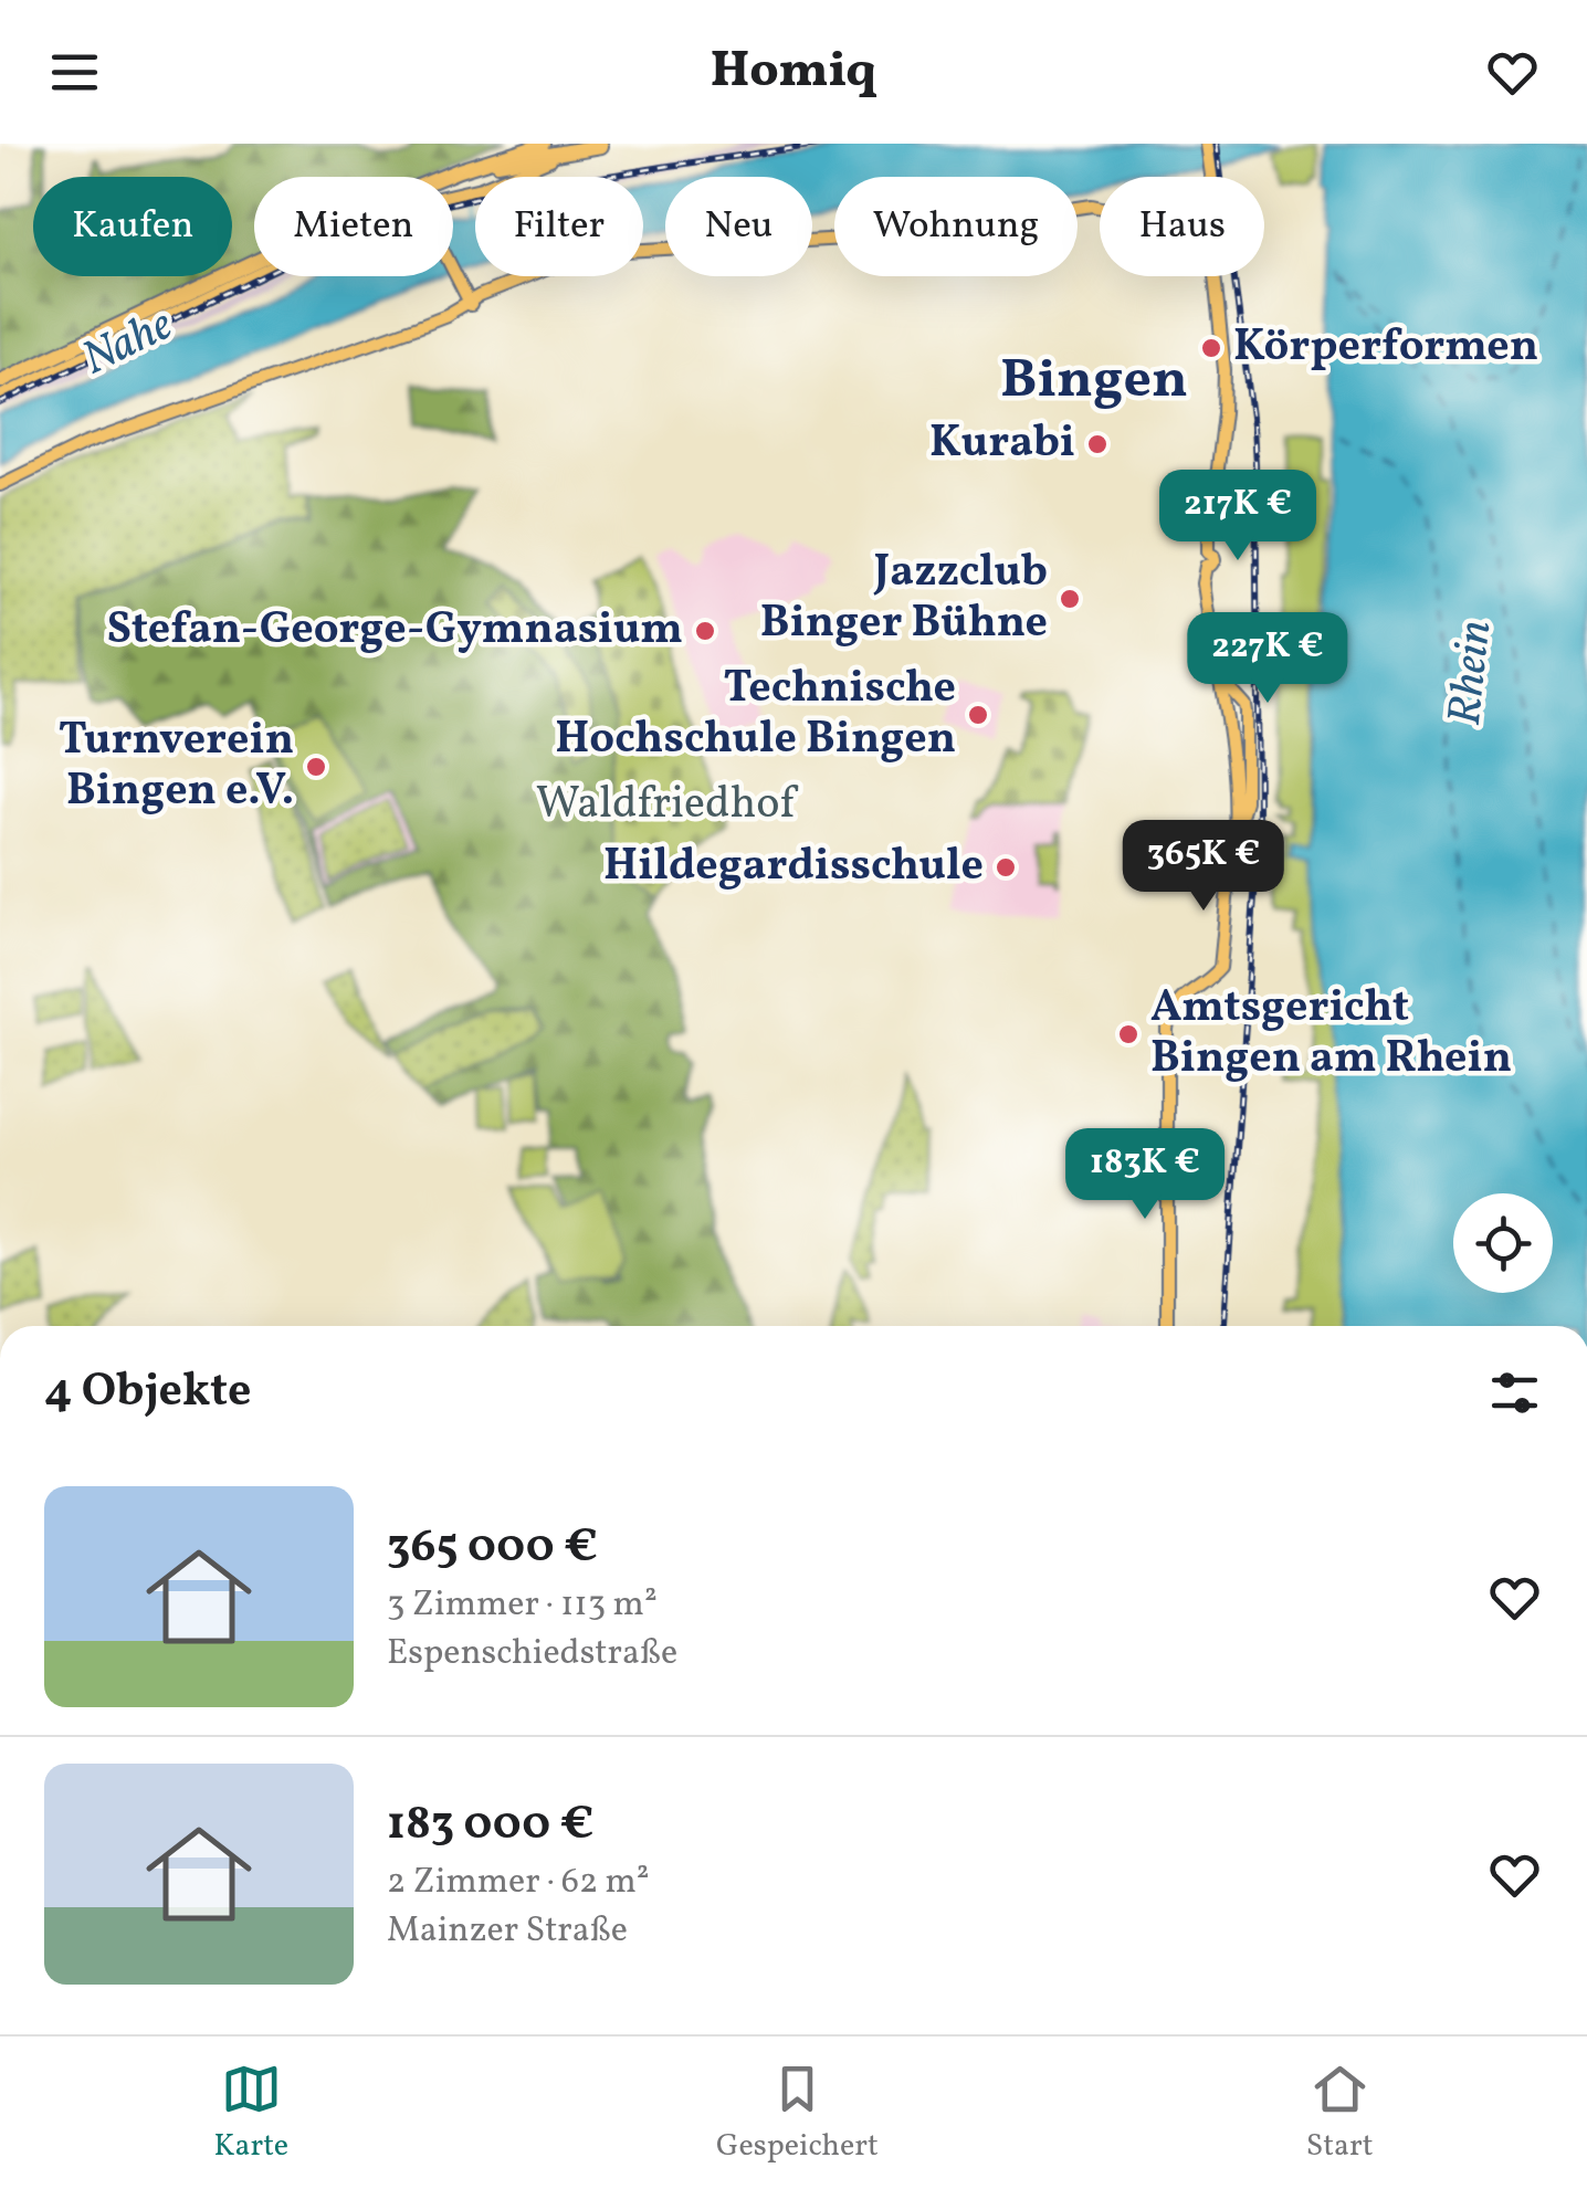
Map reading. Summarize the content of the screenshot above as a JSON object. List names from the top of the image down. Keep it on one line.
{"districts":["Bingen"],"water":["Nahe","Rhein"],"parks":["Waldfriedhof"],"places":["Körperformen","Kurabi","Jazzclub Binger Bühne","Stefan-George-Gymnasium","Technische Hochschule Bingen","Turnverein Bingen e.V.","Hildegardisschule","Amtsgericht Bingen am Rhein"],"page":{"header":"Homiq","chip":["Kaufen","Mieten","Filter","Neu","Wohnung","Haus"],"price":["217K €","227K €","365K €","183K €"],"heading":"4 Objekte","list":[{"name":"365 000 €","note":"3 Zimmer · 113 m² · Espenschiedstraße"},{"name":"183 000 €","note":"2 Zimmer · 62 m² · Mainzer Straße"}],"tabs":["Karte","Gespeichert","Start"]}}
